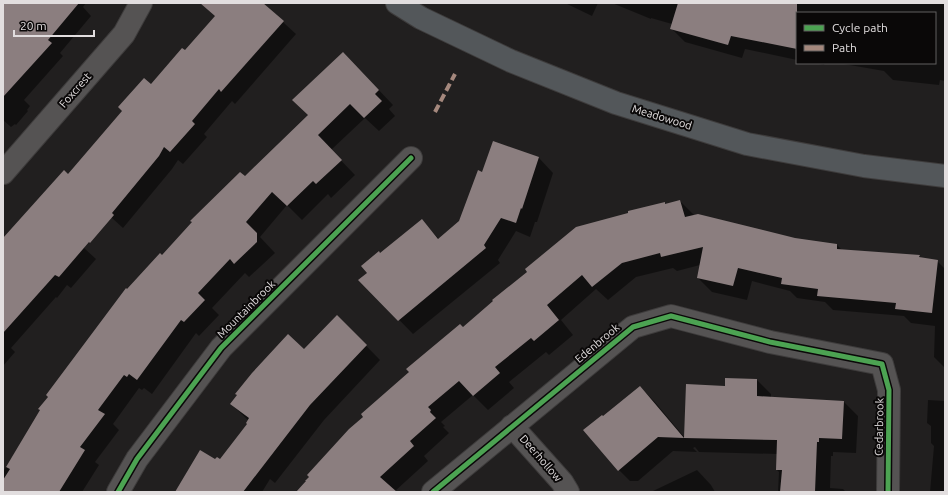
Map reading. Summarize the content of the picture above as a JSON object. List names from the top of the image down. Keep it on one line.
{"streets":{"main road":["Meadowood"],"street":["Foxcrest","Mountainbrook","Edenbrook","Cedarbrook","Deerhollow"]},"crossings":[["Edenbrook","Cedarbrook"],["Edenbrook","Deerhollow"]],"legend":["Cycle path","Path"],"scale_bar":"20 m"}
